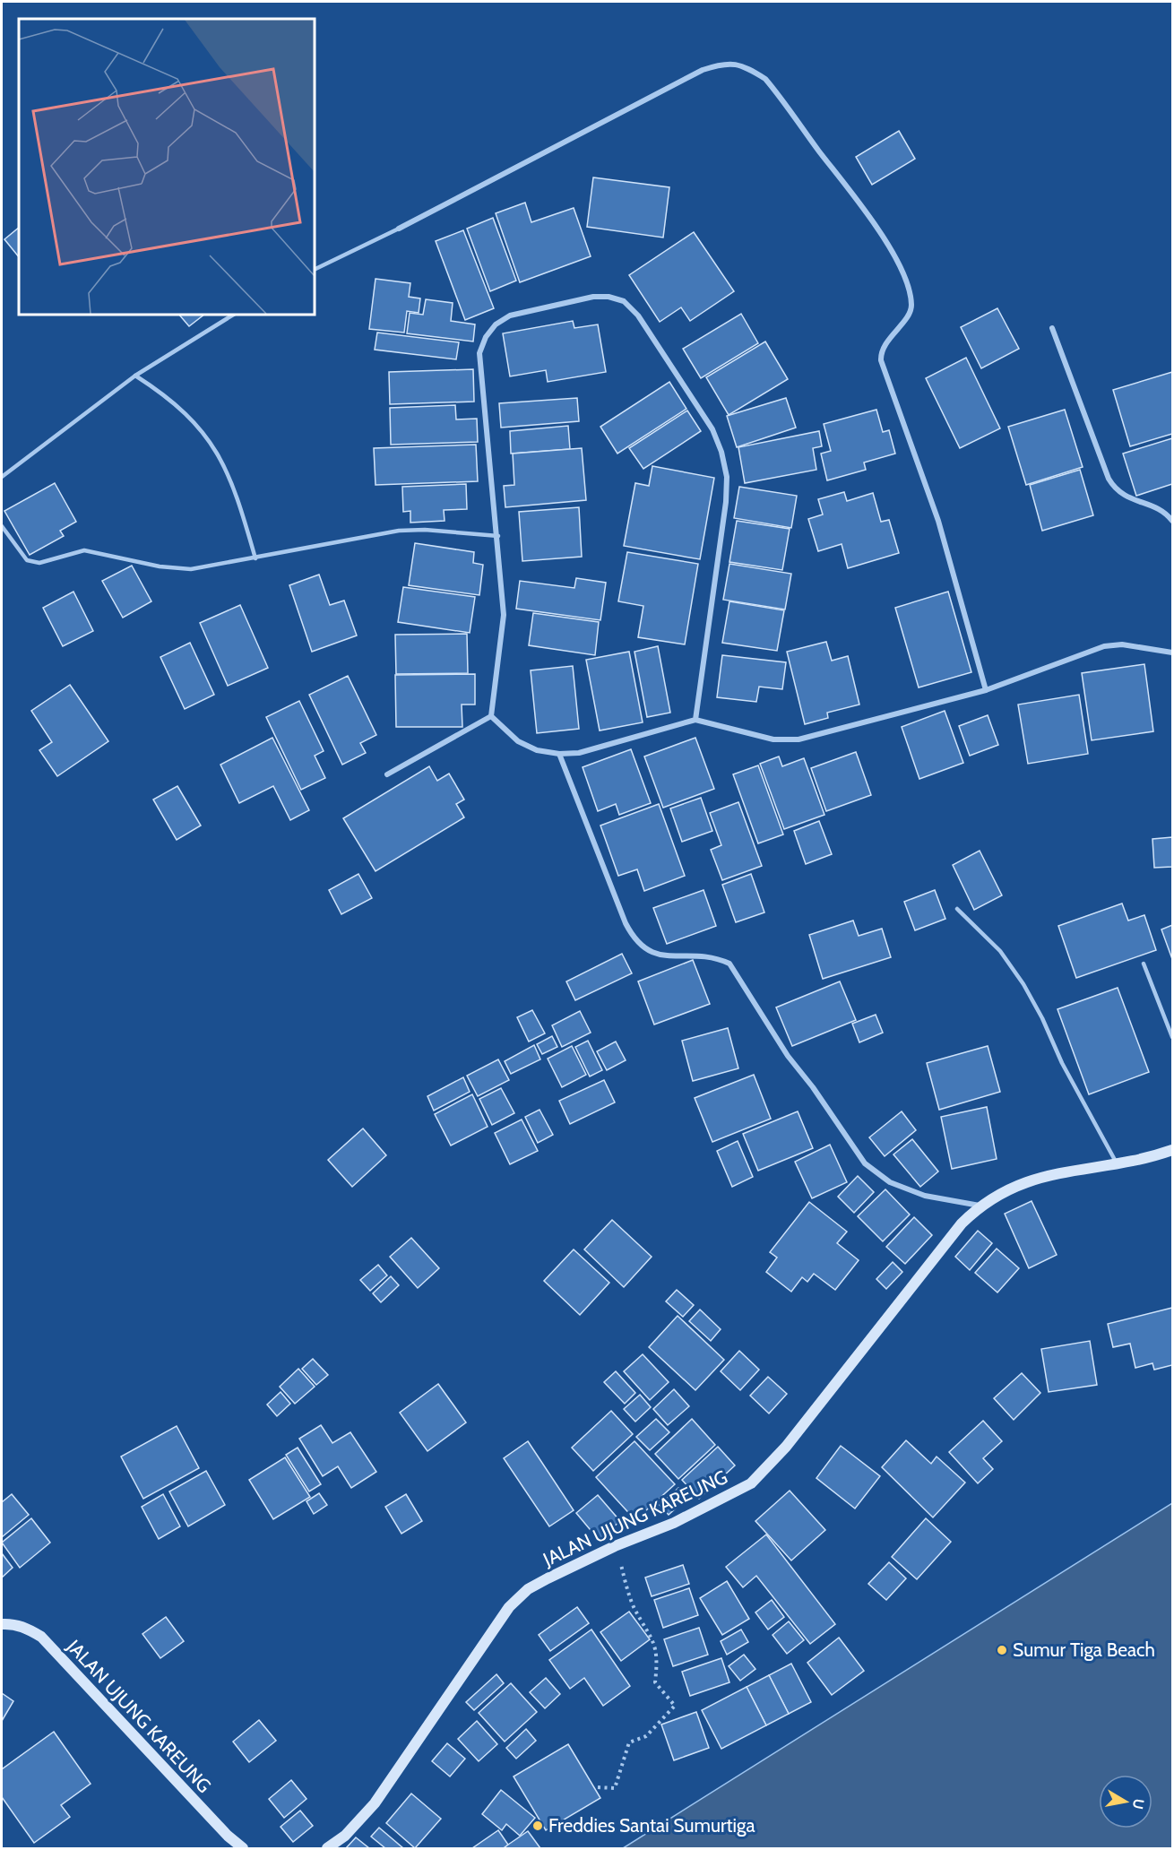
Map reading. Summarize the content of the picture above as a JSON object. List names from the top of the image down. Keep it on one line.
{"streets":{"main road":["JALAN UJUNG KAREUNG"]},"places":["Sumur Tiga Beach","Freddies Santai Sumurtiga"],"north":"right"}
